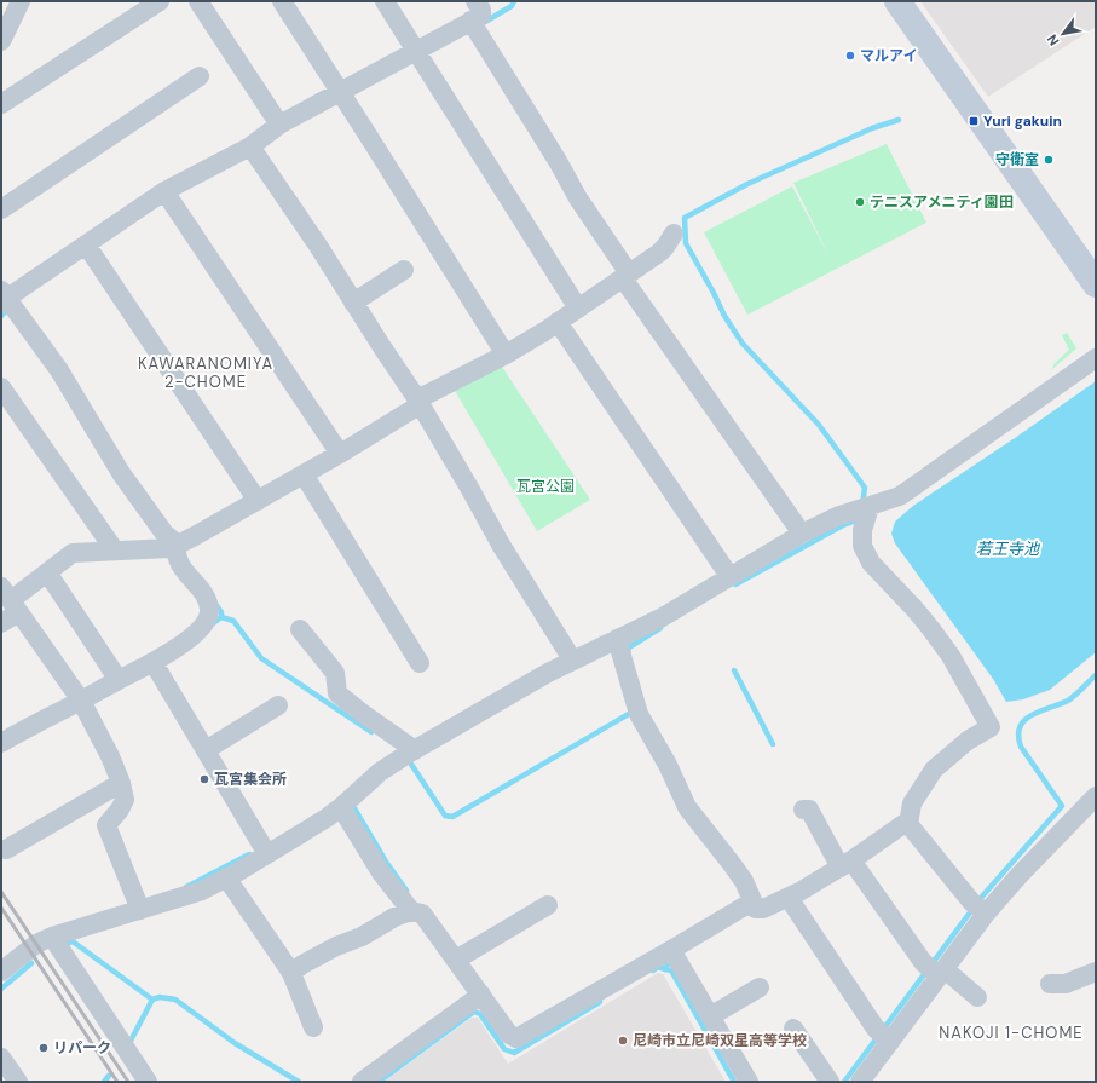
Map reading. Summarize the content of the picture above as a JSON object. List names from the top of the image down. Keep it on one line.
{"districts":["KAWARANOMIYA 2-CHOME","NAKOJI 1-CHOME"],"water":["若王寺池"],"parks":["瓦宮公園"],"places":{"other":["マルアイ","守衛室","テニスアメニティ園田","瓦宮集会所","尼崎市立尼崎双星高等学校","リパーク"],"transit":["Yuri gakuin"]},"north":"bottom left"}
